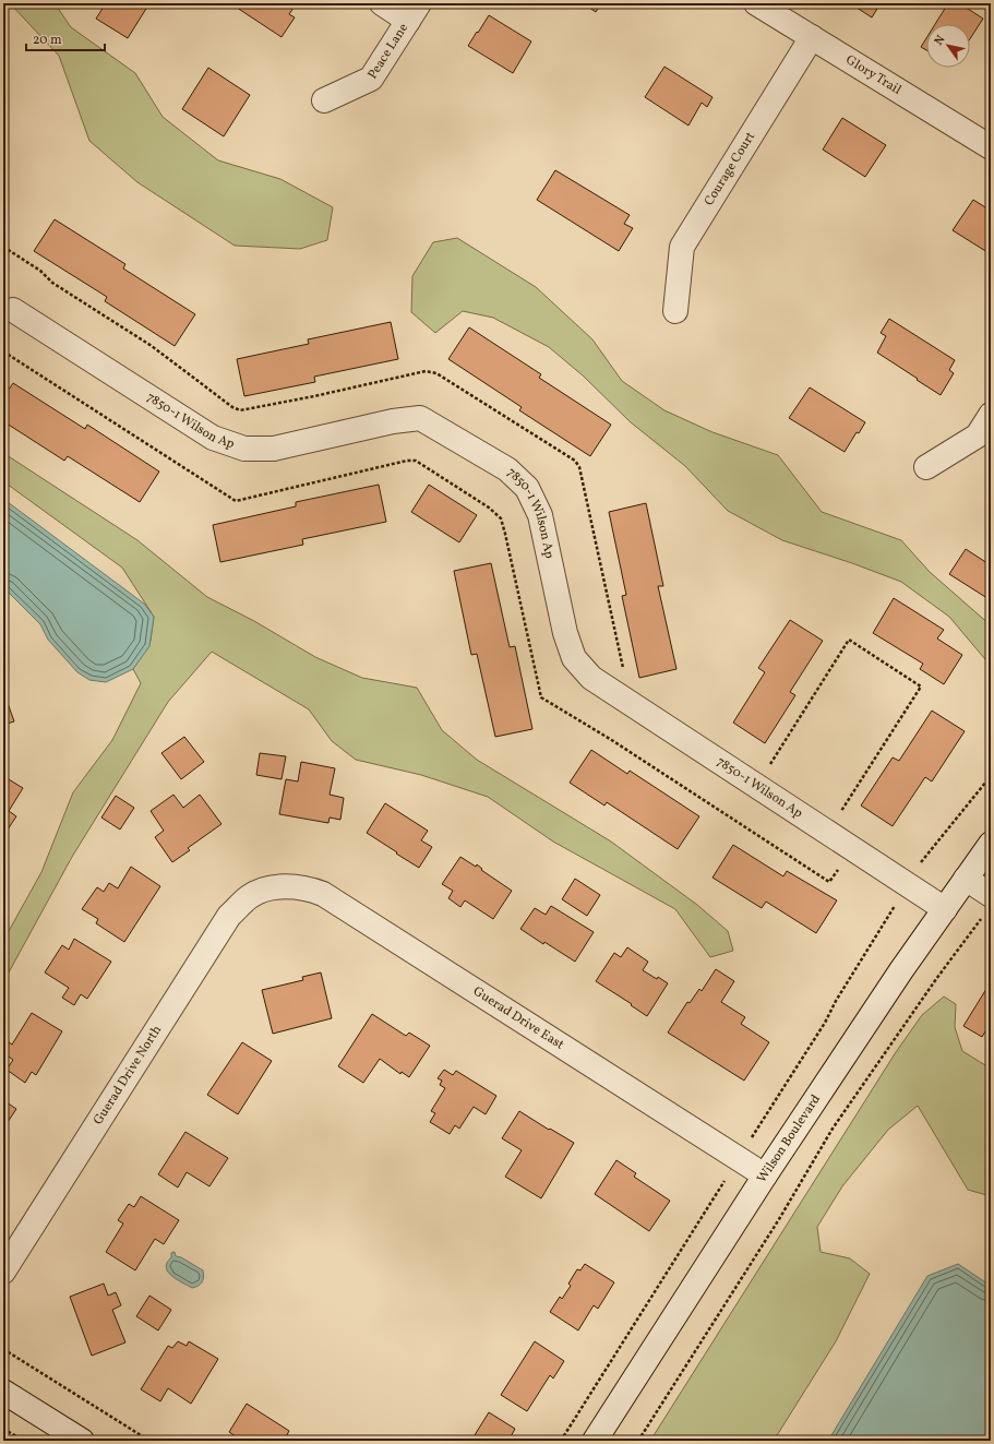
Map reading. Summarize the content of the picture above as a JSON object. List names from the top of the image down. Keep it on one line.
{"streets":{"street":["Peace Lane","Glory Trail","Courage Court","7850-1 Wilson Ap","Guerad Drive East","Guerad Drive North","Wilson Boulevard"]},"crossings":[["Glory Trail","Courage Court"],["7850-1 Wilson Ap","Wilson Boulevard"],["Guerad Drive East","Guerad Drive North"],["Guerad Drive East","Wilson Boulevard"]],"scale_bar":"20 m","north":"top left"}
